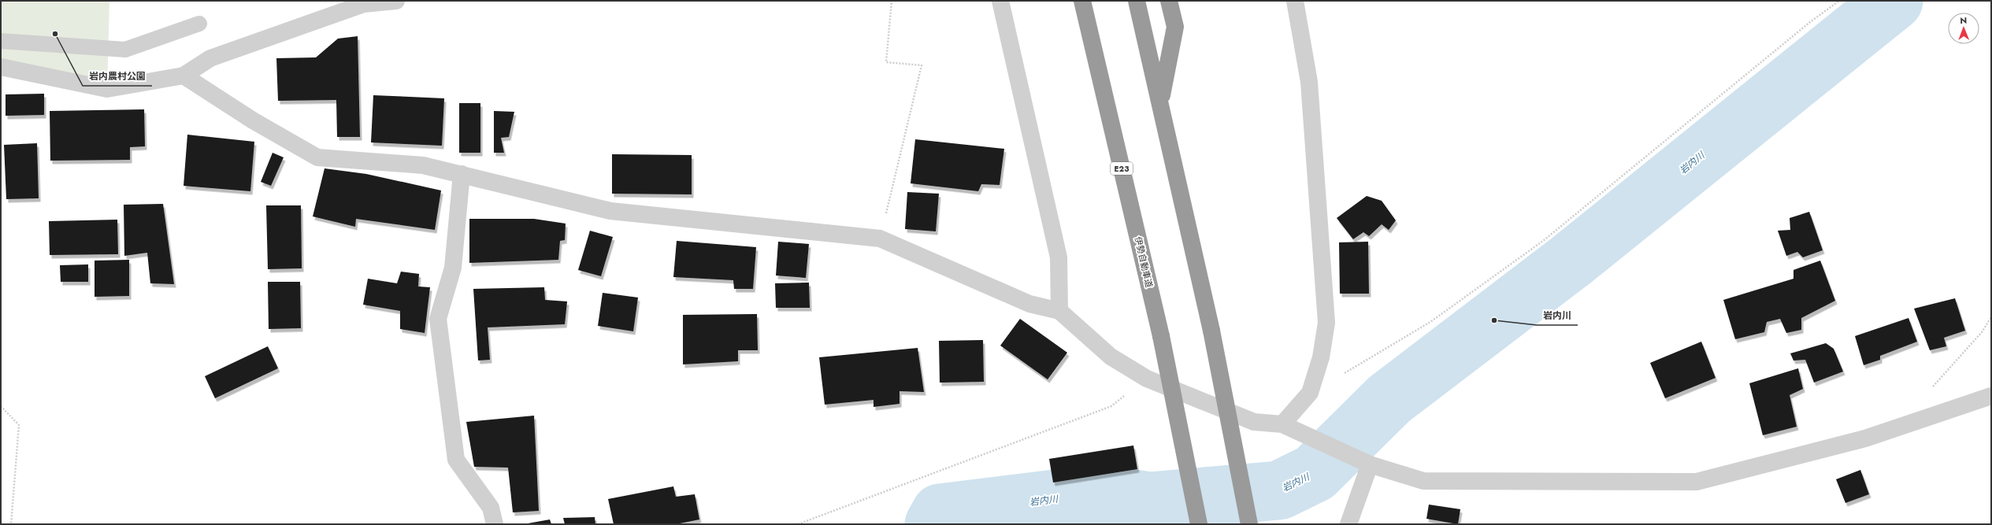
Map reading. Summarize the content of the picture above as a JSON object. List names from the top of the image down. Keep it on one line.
{"streets":{"highway":["E23","伊勢自動車道"]},"water":["岩内川"],"places":["岩内農村公園","岩内川"],"north":"top"}
